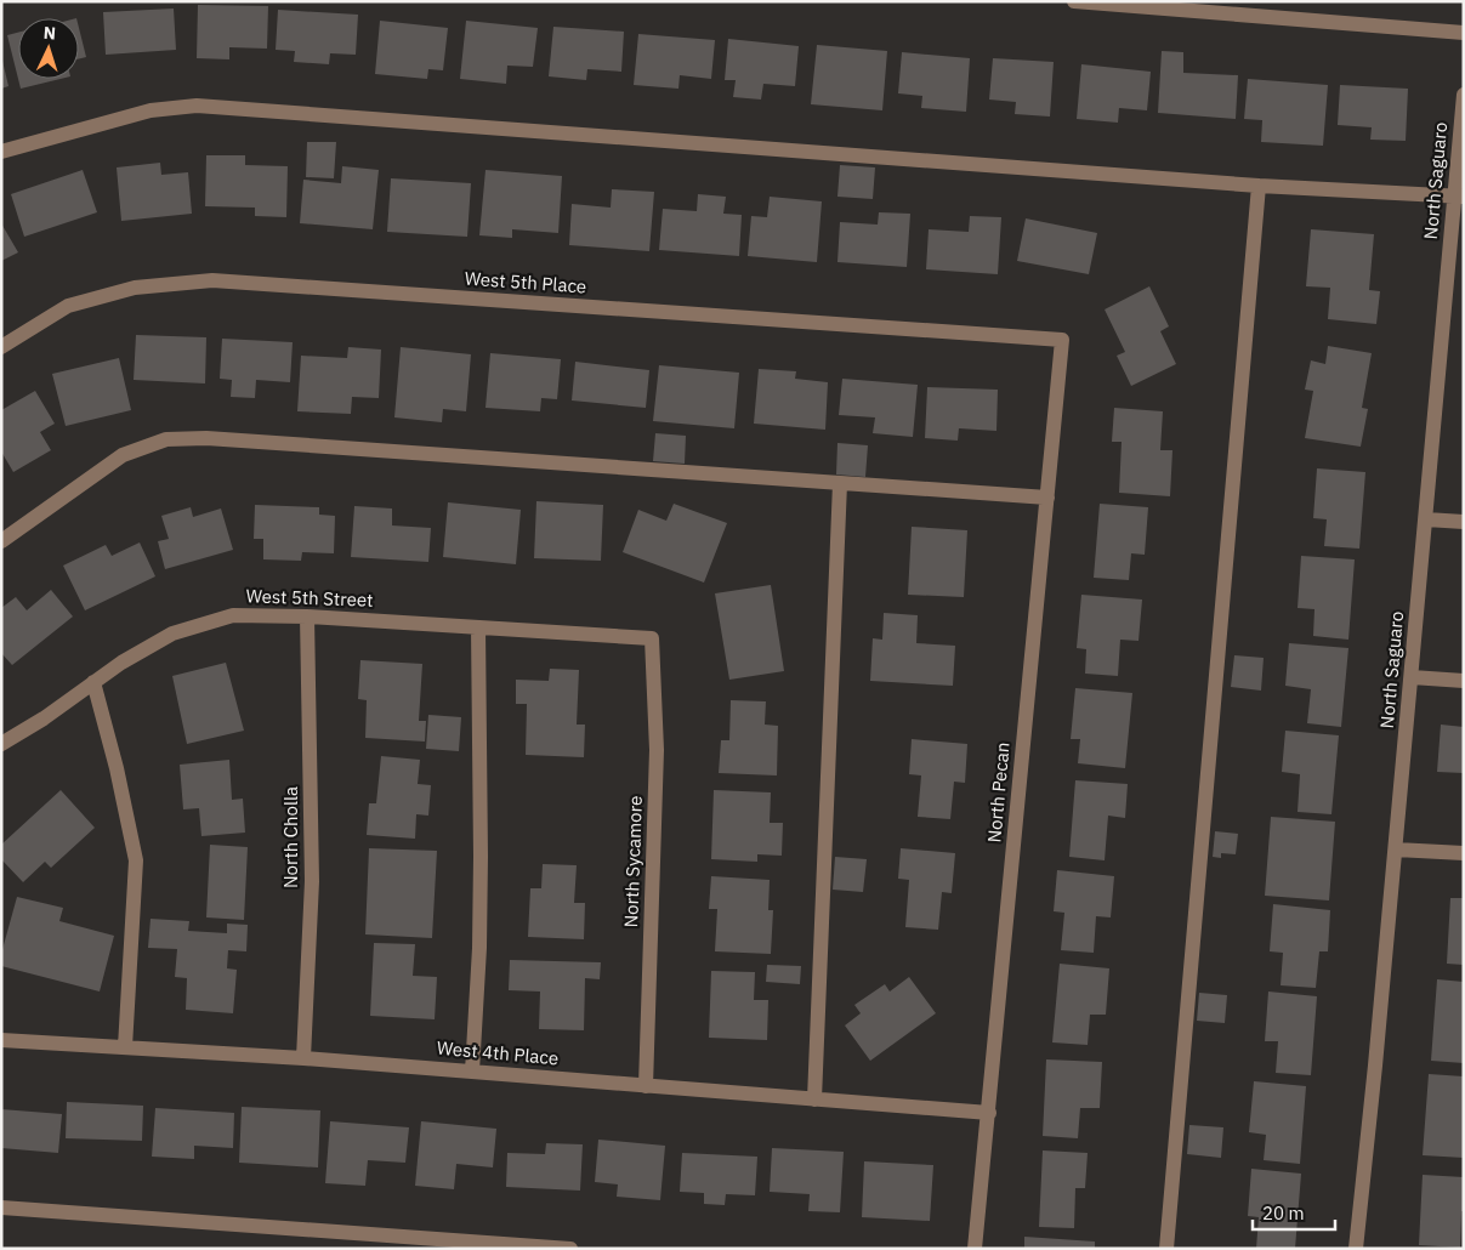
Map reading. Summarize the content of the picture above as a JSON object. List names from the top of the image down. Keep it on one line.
{"streets":{"street":["North Saguaro","West 5th Place","West 5th Street","North Pecan","North Cholla","North Sycamore","West 4th Place"]},"crossings":[["West 5th Place","North Pecan"],["West 5th Street","North Cholla"],["West 5th Street","North Sycamore"],["North Pecan","West 4th Place"],["North Cholla","West 4th Place"],["North Sycamore","West 4th Place"]],"scale_bar":"20 m","north":"top"}
